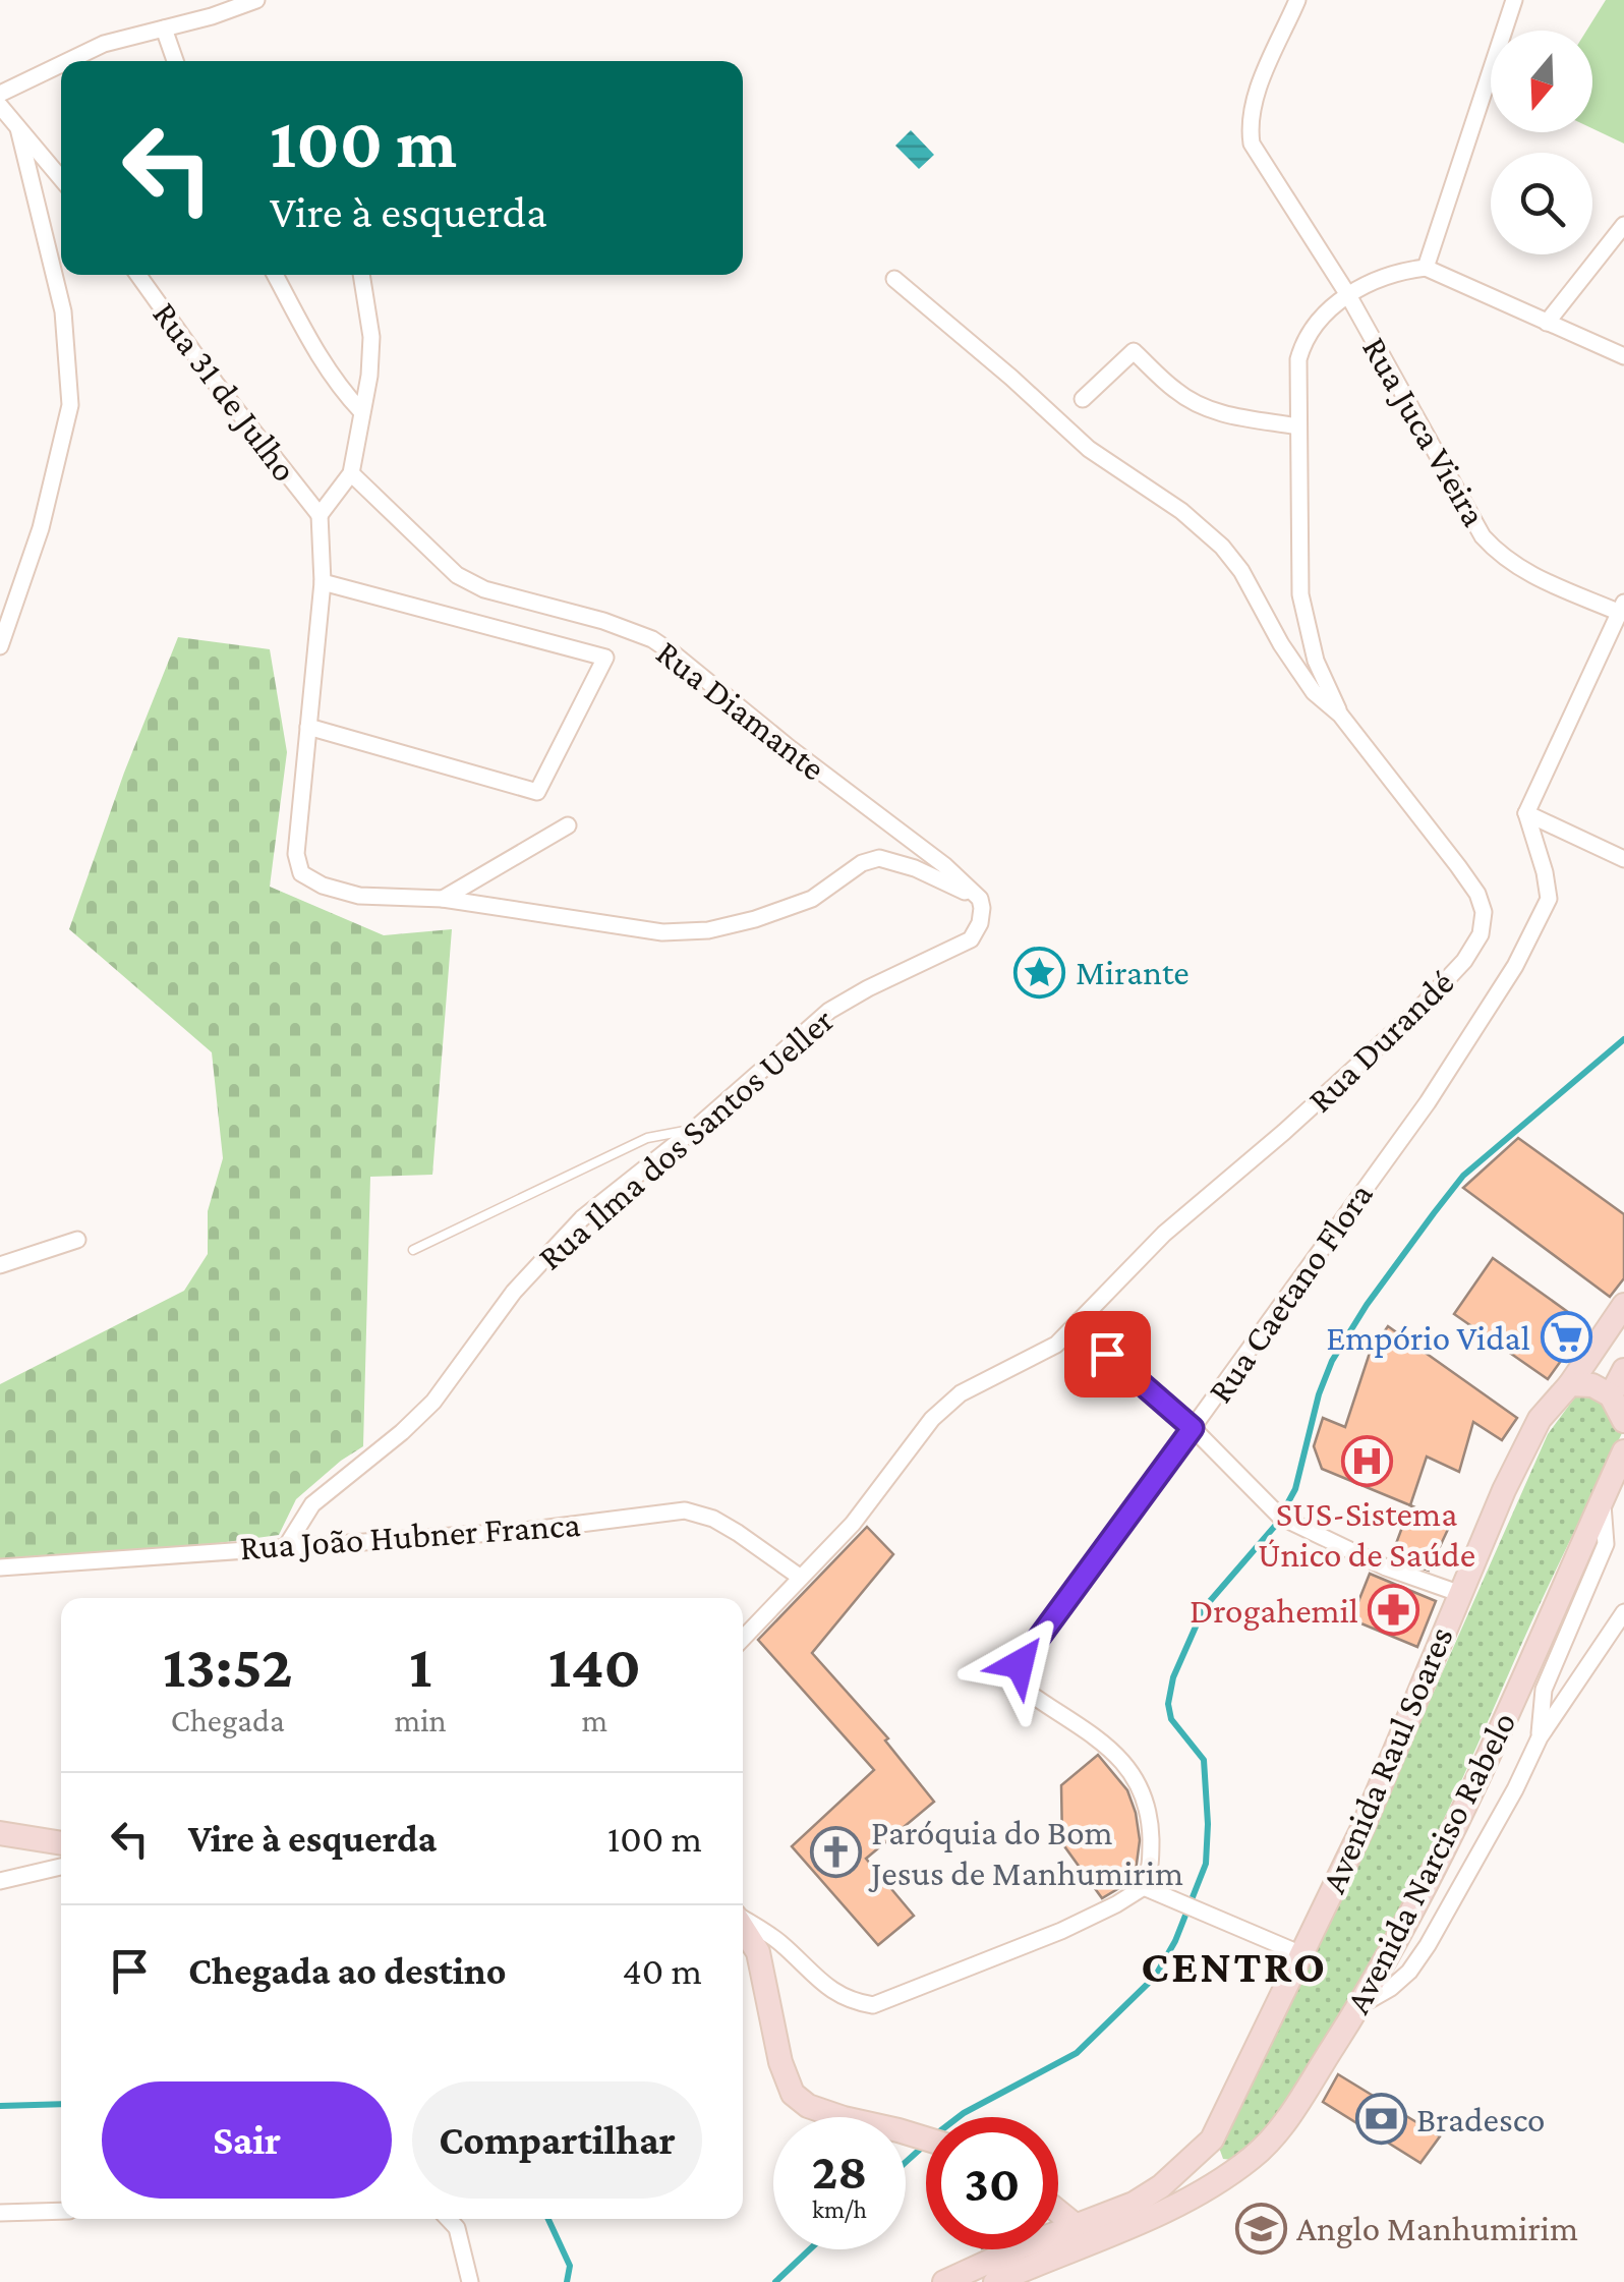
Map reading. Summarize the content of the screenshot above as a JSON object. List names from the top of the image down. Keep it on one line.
{"streets":{"street":["Rua 31 de Julho","Rua Juca Vieira","Rua Diamante","Rua Durandé","Rua Ilma dos Santos Ueller","Rua Caetano Flora","Rua João Hubner Franca","Avenida Raul Soares","Avenida Narciso Rabelo"]},"crossings":[["Rua Diamante","Rua Ilma dos Santos Ueller"],["Rua Durandé","Rua João Hubner Franca"],["Rua Ilma dos Santos Ueller","Rua João Hubner Franca"]],"districts":["CENTRO"],"places":{"place":["Mirante"],"supermarket":["Empório Vidal"],"hospital":["SUS-Sistema Único de Saúde"],"pharmacy":["Drogahemil"],"church":["Paróquia do Bom Jesus de Manhumirim"],"bank":["Bradesco"],"school or university":["Anglo Manhumirim"]},"north":"bottom","page":{"turn":["100 m","Vire à esquerda"],"eta":["13:52","Chegada","1","min","140","m"],"list":[{"name":"Vire à esquerda","value":"100 m"},{"name":"Chegada ao destino","value":"40 m"}],"buttons":["Sair","Compartilhar"],"speed":"28 km/h","limit":"30"}}
